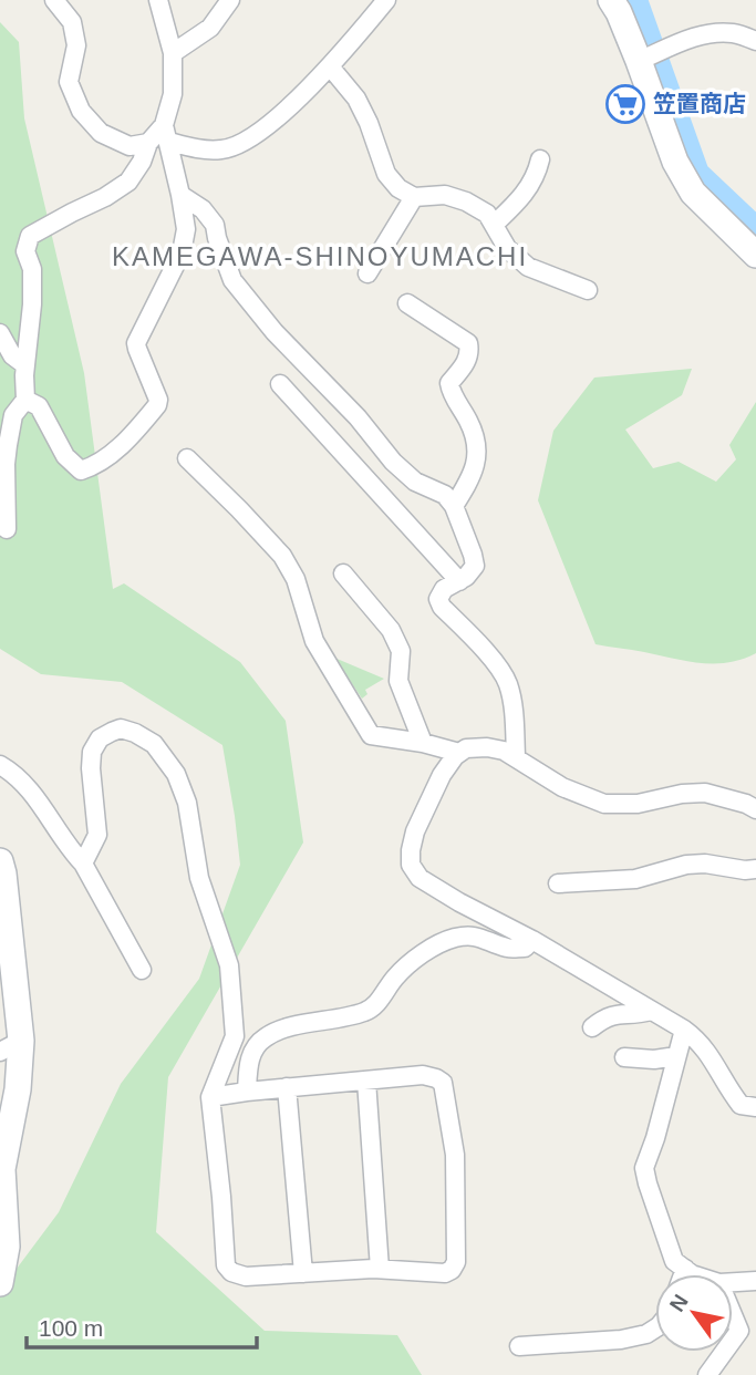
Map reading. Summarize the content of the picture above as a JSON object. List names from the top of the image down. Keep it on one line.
{"districts":["KAMEGAWA-SHINOYUMACHI"],"places":{"supermarket":["笠置商店"]},"scale_bar":"100 m","north":"top left"}
